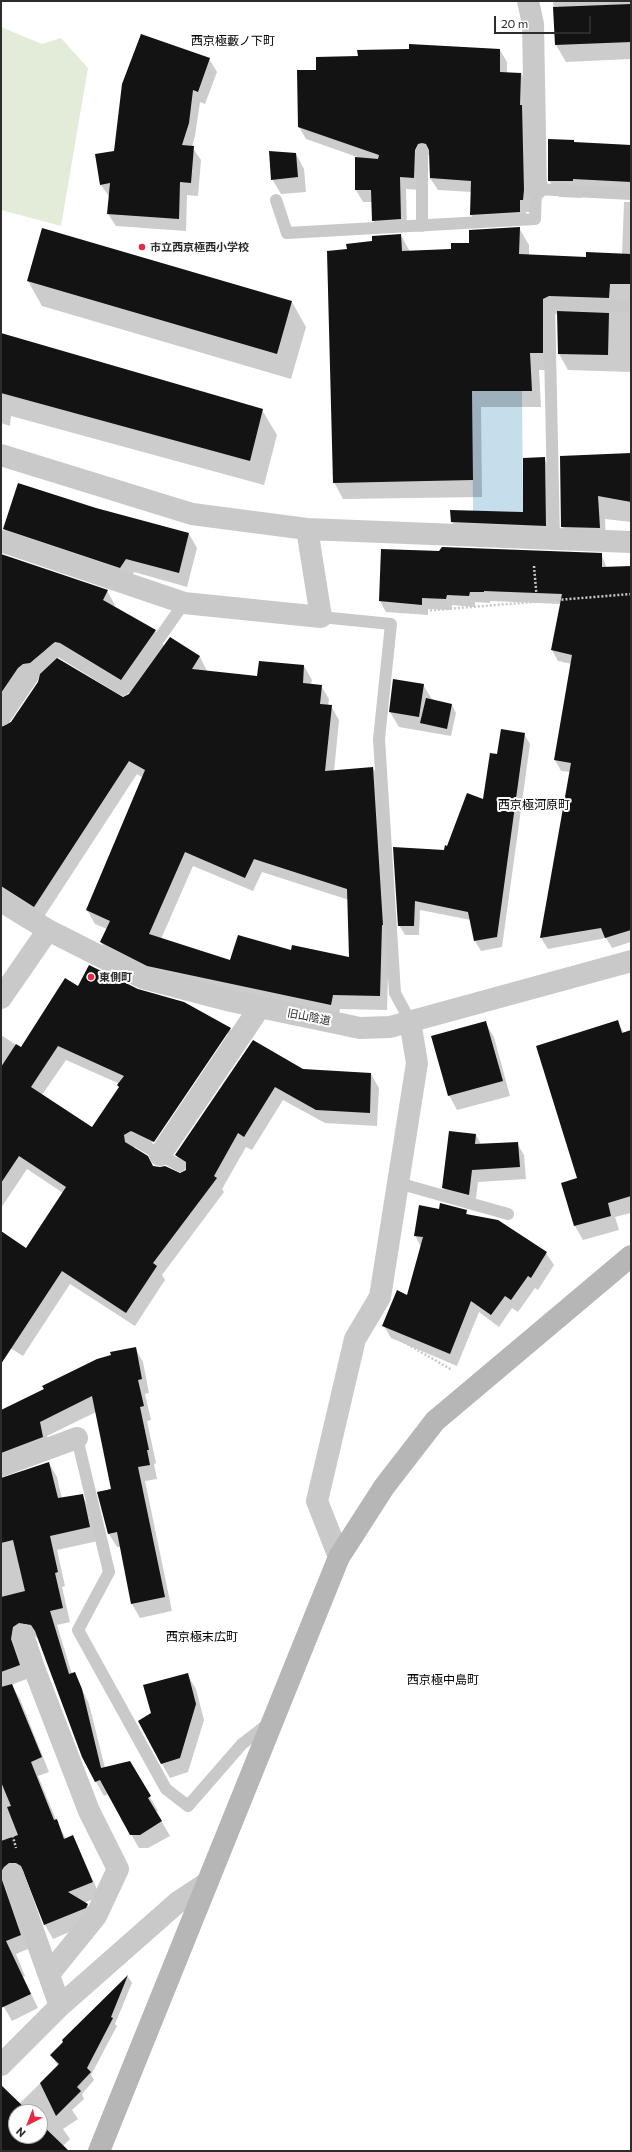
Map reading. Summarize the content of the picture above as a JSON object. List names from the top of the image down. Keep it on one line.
{"streets":{"street":["旧山陰道"]},"districts":["西京極藪ノ下町","西京極河原町","西京極末広町","西京極中島町"],"places":["市立西京極西小学校","東側町"],"scale_bar":"20 m","north":"bottom left"}
